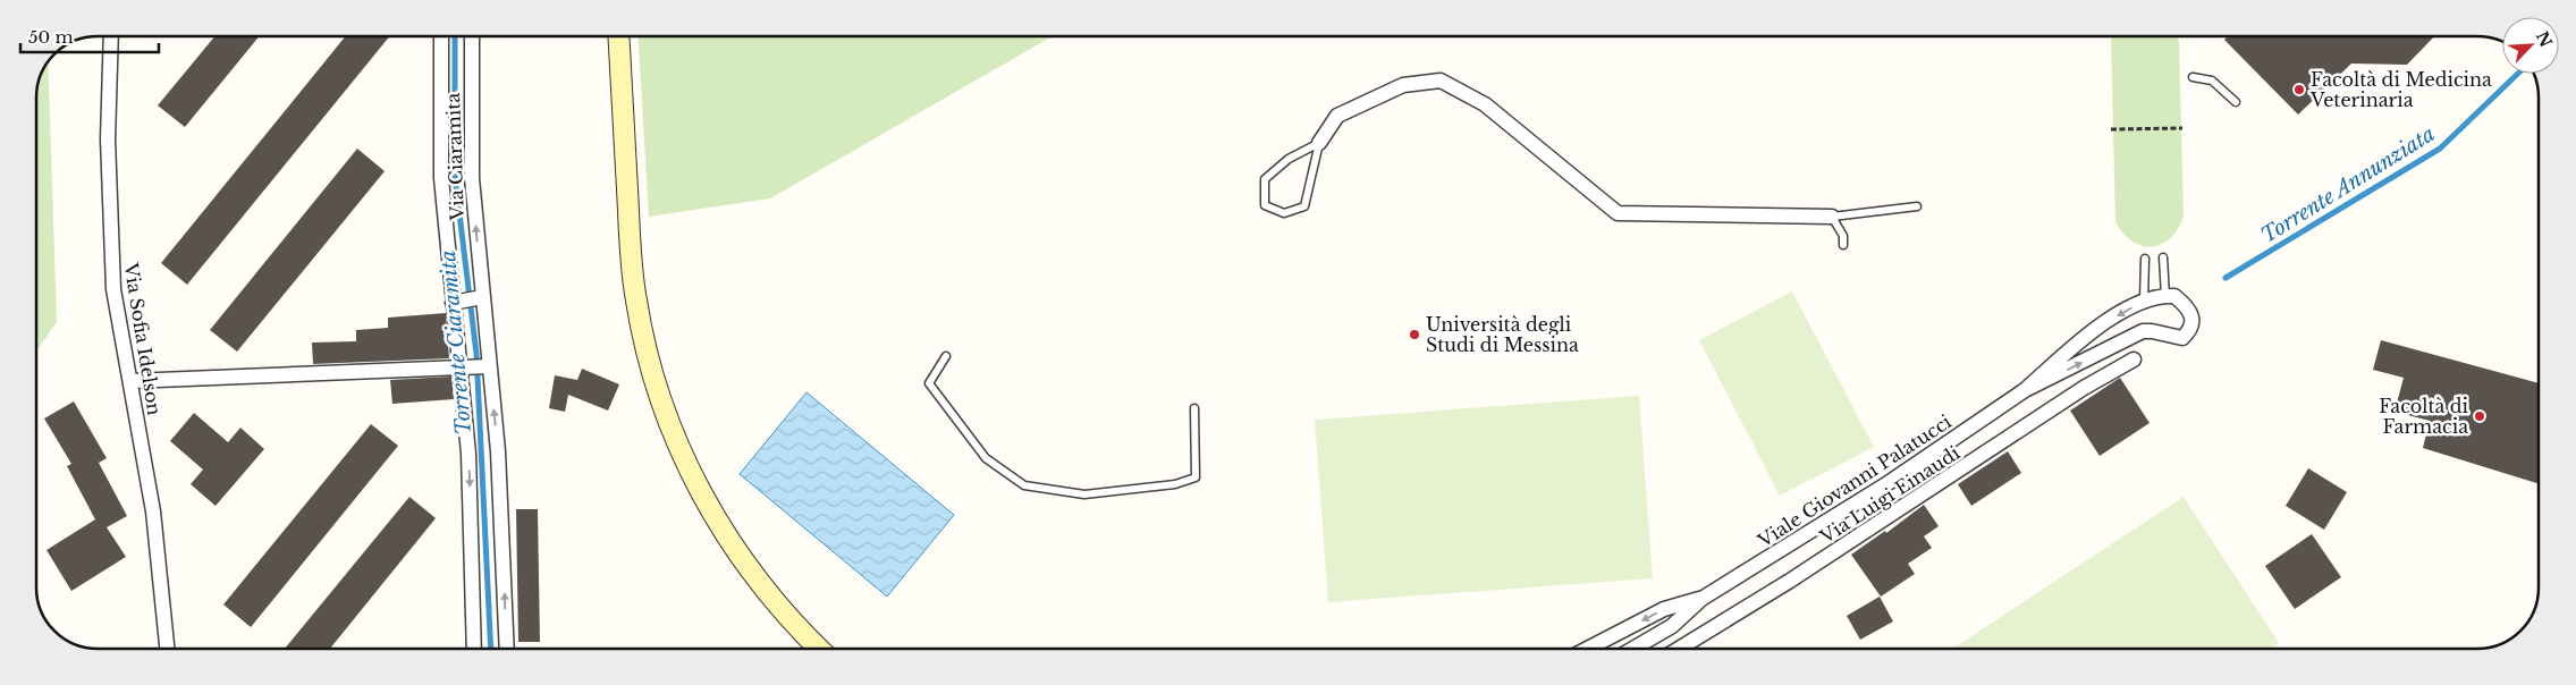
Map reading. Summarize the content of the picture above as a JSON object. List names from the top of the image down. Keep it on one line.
{"streets":{"street":["Via Ciaramita","Via Sofia Idelson","Viale Giovanni Palatucci","Via Luigi Einaudi"]},"water":["Torrente Annunziata","Torrente Ciaramita"],"places":["Facoltà di Medicina Veterinaria","Università degli Studi di Messina","Facoltà di Farmacia"],"scale_bar":"50 m","north":"top right"}
